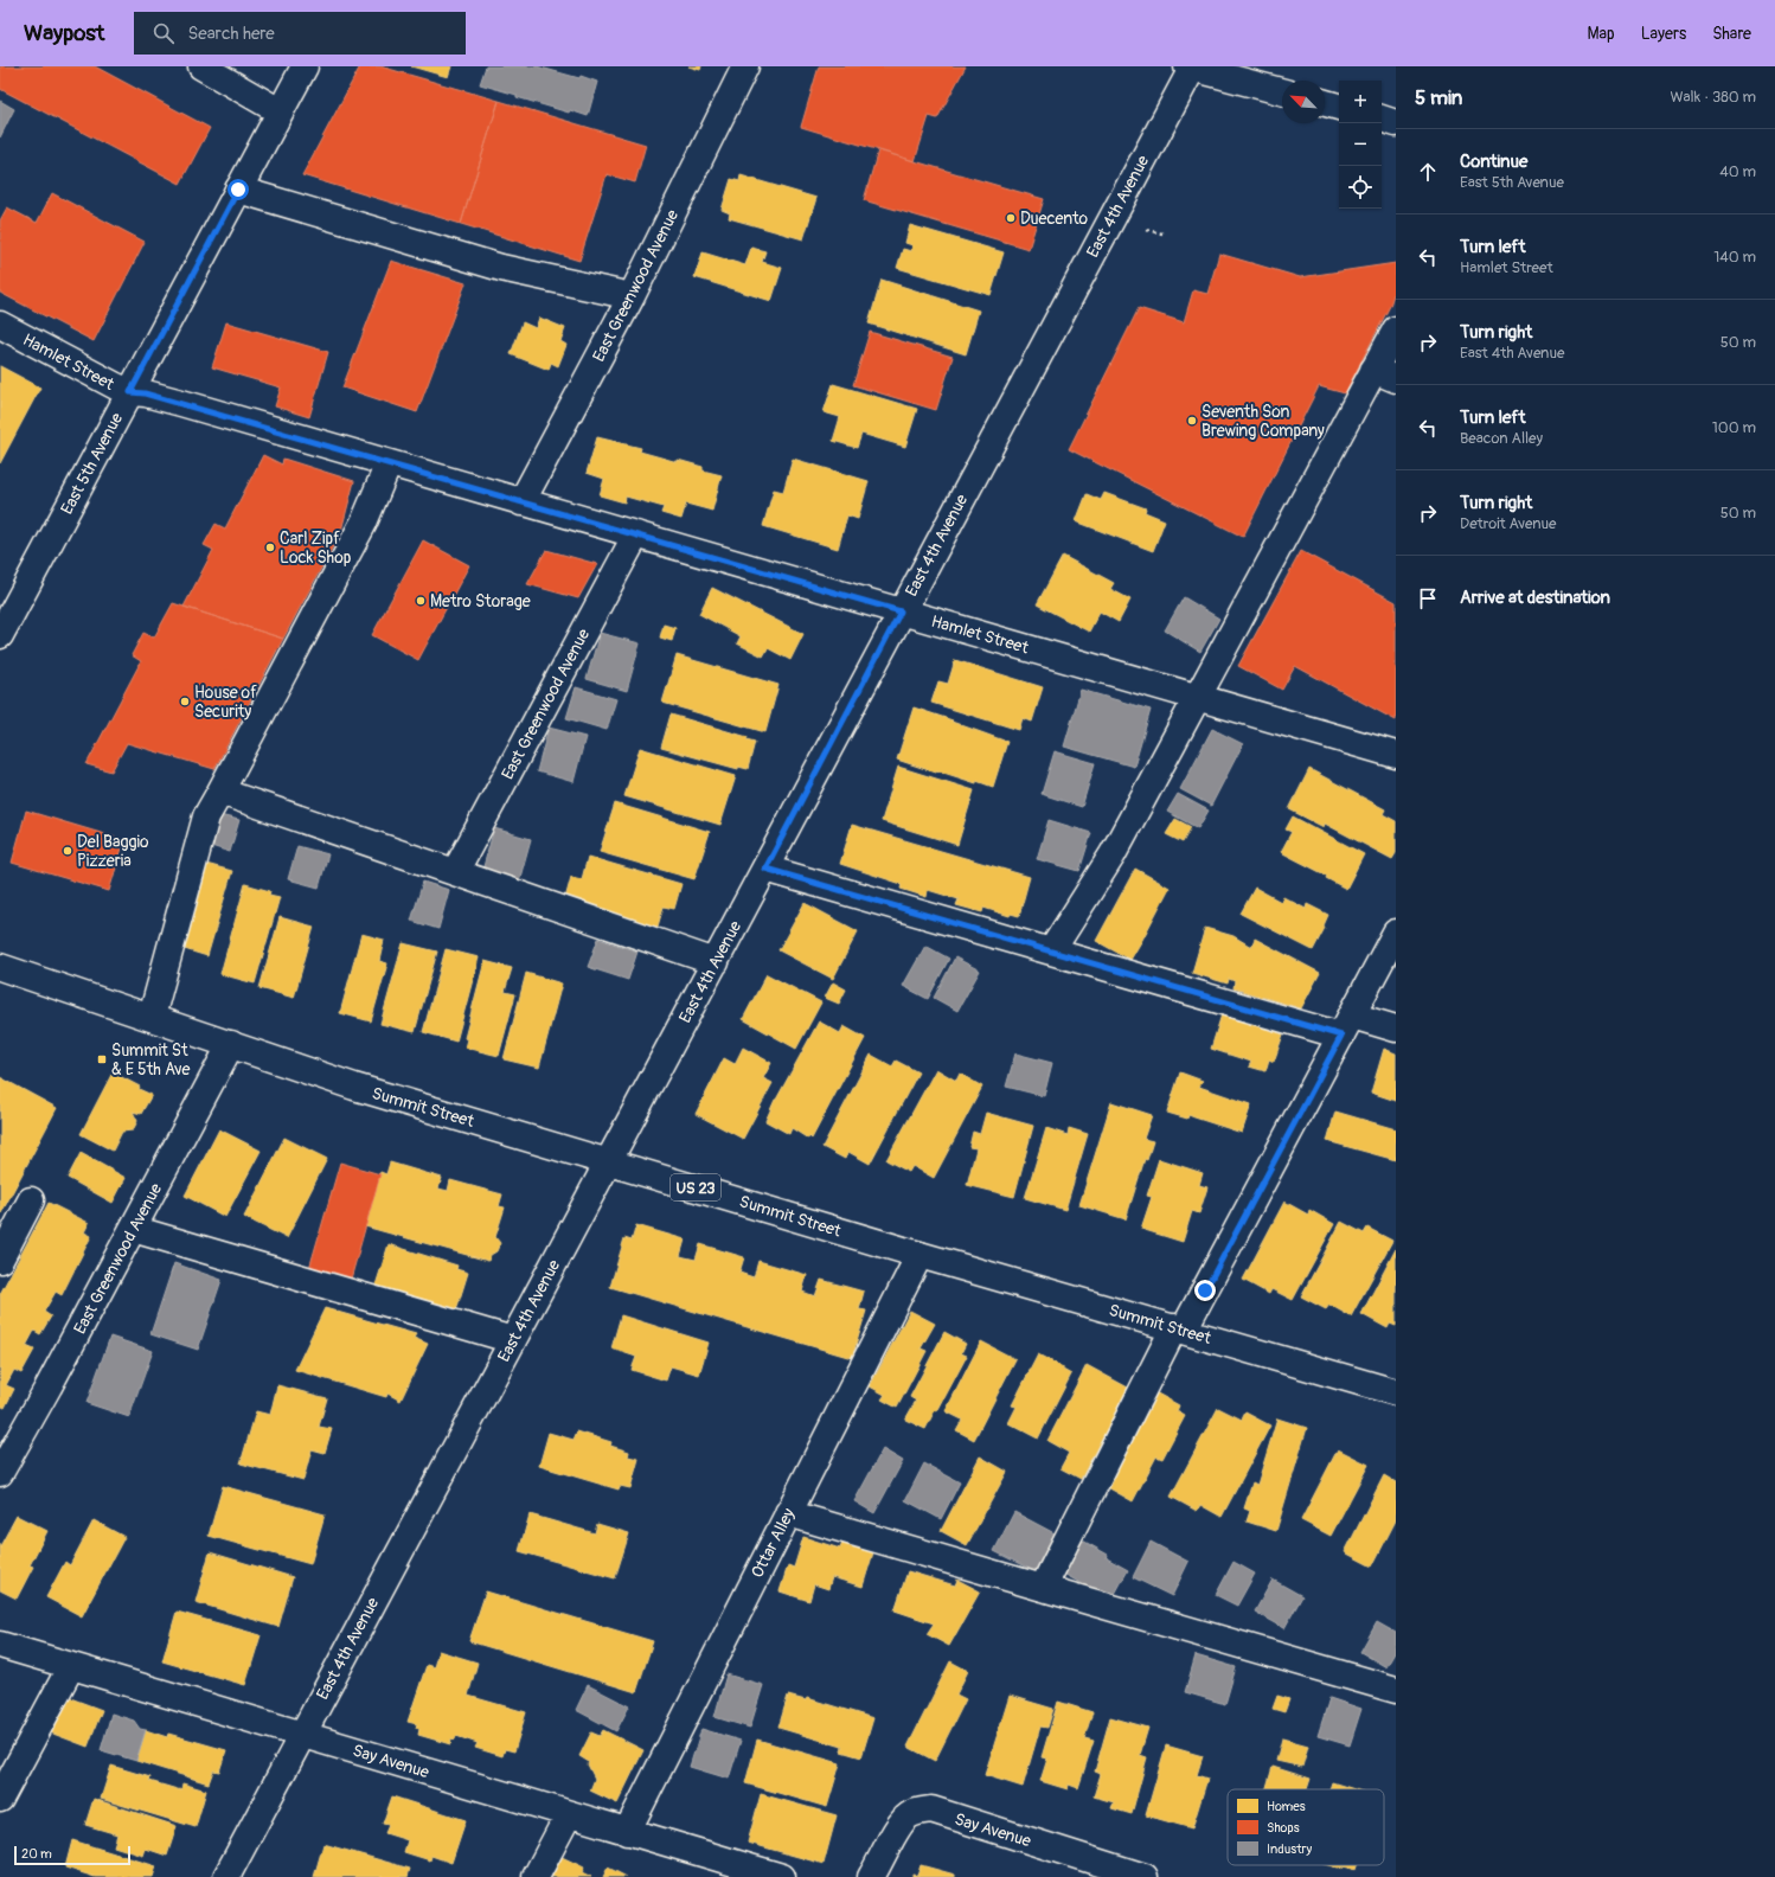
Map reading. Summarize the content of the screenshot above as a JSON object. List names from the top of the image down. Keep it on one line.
{"streets":{"street":["East 4th Avenue","East Greenwood Avenue","Hamlet Street","East 5th Avenue","Summit Street","US 23","Ottar Alley","Say Avenue"]},"crossings":[["East 4th Avenue","Hamlet Street"],["East 4th Avenue","Summit Street"],["East 4th Avenue","Say Avenue"],["East Greenwood Avenue","Hamlet Street"],["East Greenwood Avenue","Summit Street"],["Hamlet Street","East 5th Avenue"],["Summit Street","Ottar Alley"],["Ottar Alley","Say Avenue"]],"places":{"other":["Duecento","Seventh Son Brewing Company","Carl Zipf Lock Shop","Metro Storage","House of Security","Del Baggio Pizzeria"],"transit":["Summit St & E 5th Ave"]},"legend":["Homes","Shops","Industry"],"scale_bar":"20 m","north":"top left","page":{"header":"Waypost","search":"Search here","nav":["Map","Layers","Share"],"heading":["5 min","Walk · 380 m"],"map_buttons":["+","−"],"list":[["Continue","East 5th Avenue","40 m"],["Turn left","Hamlet Street","140 m"],["Turn right","East 4th Avenue","50 m"],["Turn left","Beacon Alley","100 m"],["Turn right","Detroit Avenue","50 m"],"Arrive at destination"],"scale":"20 m"}}
